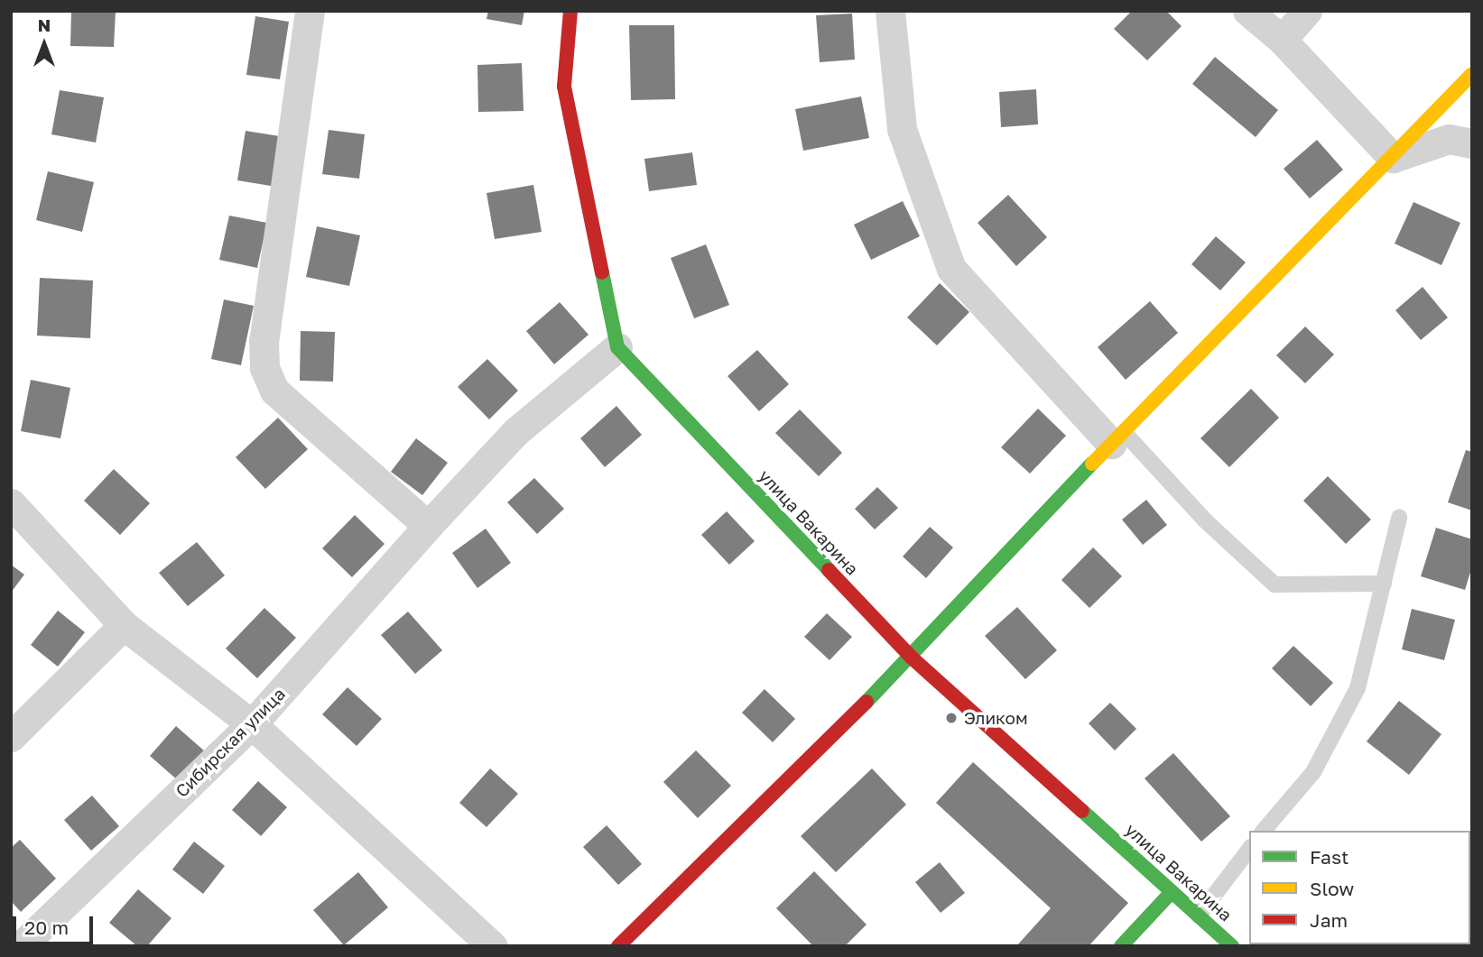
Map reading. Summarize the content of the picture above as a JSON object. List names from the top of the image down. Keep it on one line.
{"streets":{"street":["улица Вакарина","Сибирская улица"]},"crossings":[["улица Вакарина","Сибирская улица"]],"places":["Эликом"],"legend":["Fast","Slow","Jam"],"scale_bar":"20 m","north":"top"}
